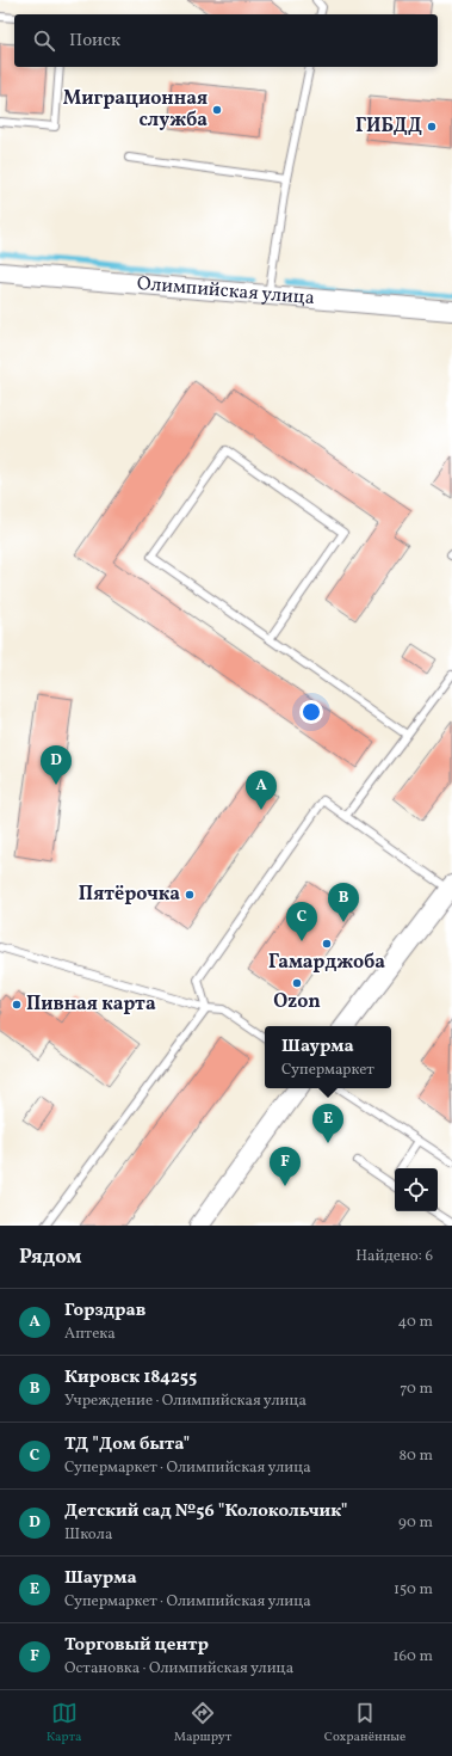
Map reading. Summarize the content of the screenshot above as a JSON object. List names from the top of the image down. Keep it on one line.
{"streets":{"street":["Олимпийская улица"]},"places":["Миграционная служба","ГИБДД","Пятёрочка","Гамарджоба","Ozon","Пивная карта"],"page":{"search":"Поиск","pins":["D","A","B","C","E","F"],"popup":["Шаурма","Супермаркет"],"heading":["Рядом","Найдено: 6"],"list":[{"mark":"A","name":"Горздрав","note":"Аптека","value":"40 m"},{"mark":"B","name":"Кировск 184255","note":"Учреждение · Олимпийская улица","value":"70 m"},{"mark":"C","name":"ТД \"Дом быта\"","note":"Супермаркет · Олимпийская улица","value":"80 m"},{"mark":"D","name":"Детский сад №56 \"Колокольчик\"","note":"Школа","value":"90 m"},{"mark":"E","name":"Шаурма","note":"Супермаркет · Олимпийская улица","value":"150 m"},{"mark":"F","name":"Торговый центр","note":"Остановка · Олимпийская улица","value":"160 m"}],"nav":["Карта","Маршрут","Сохранённые"]}}
